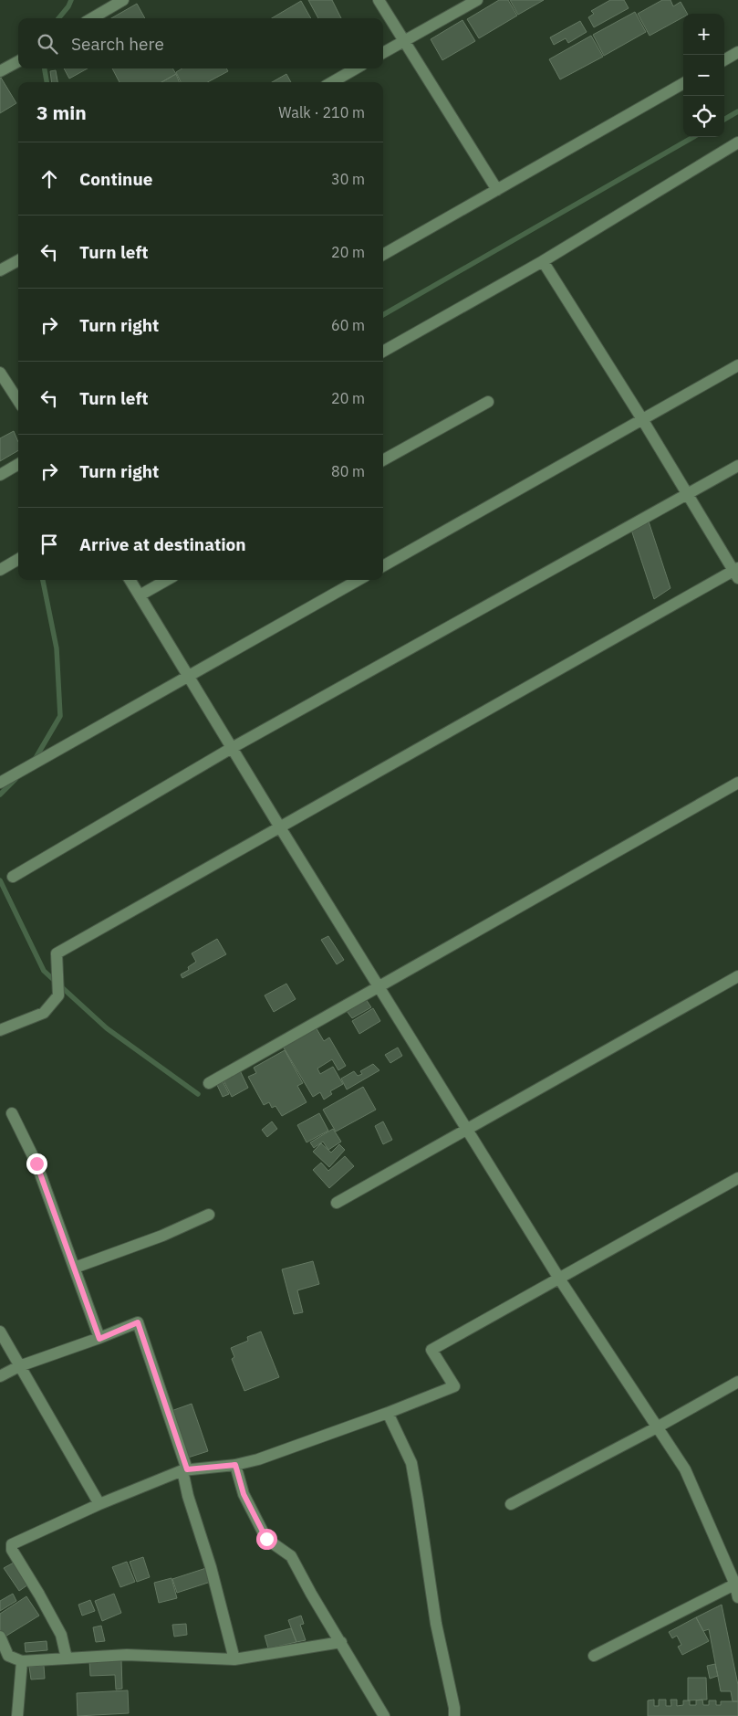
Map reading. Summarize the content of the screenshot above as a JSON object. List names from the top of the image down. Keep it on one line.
{"page":{"map_buttons":["+","−"],"search":"Search here","heading":["3 min","Walk · 210 m"],"list":[["Continue","30 m"],["Turn left","20 m"],["Turn right","60 m"],["Turn left","20 m"],["Turn right","80 m"],"Arrive at destination"]}}
